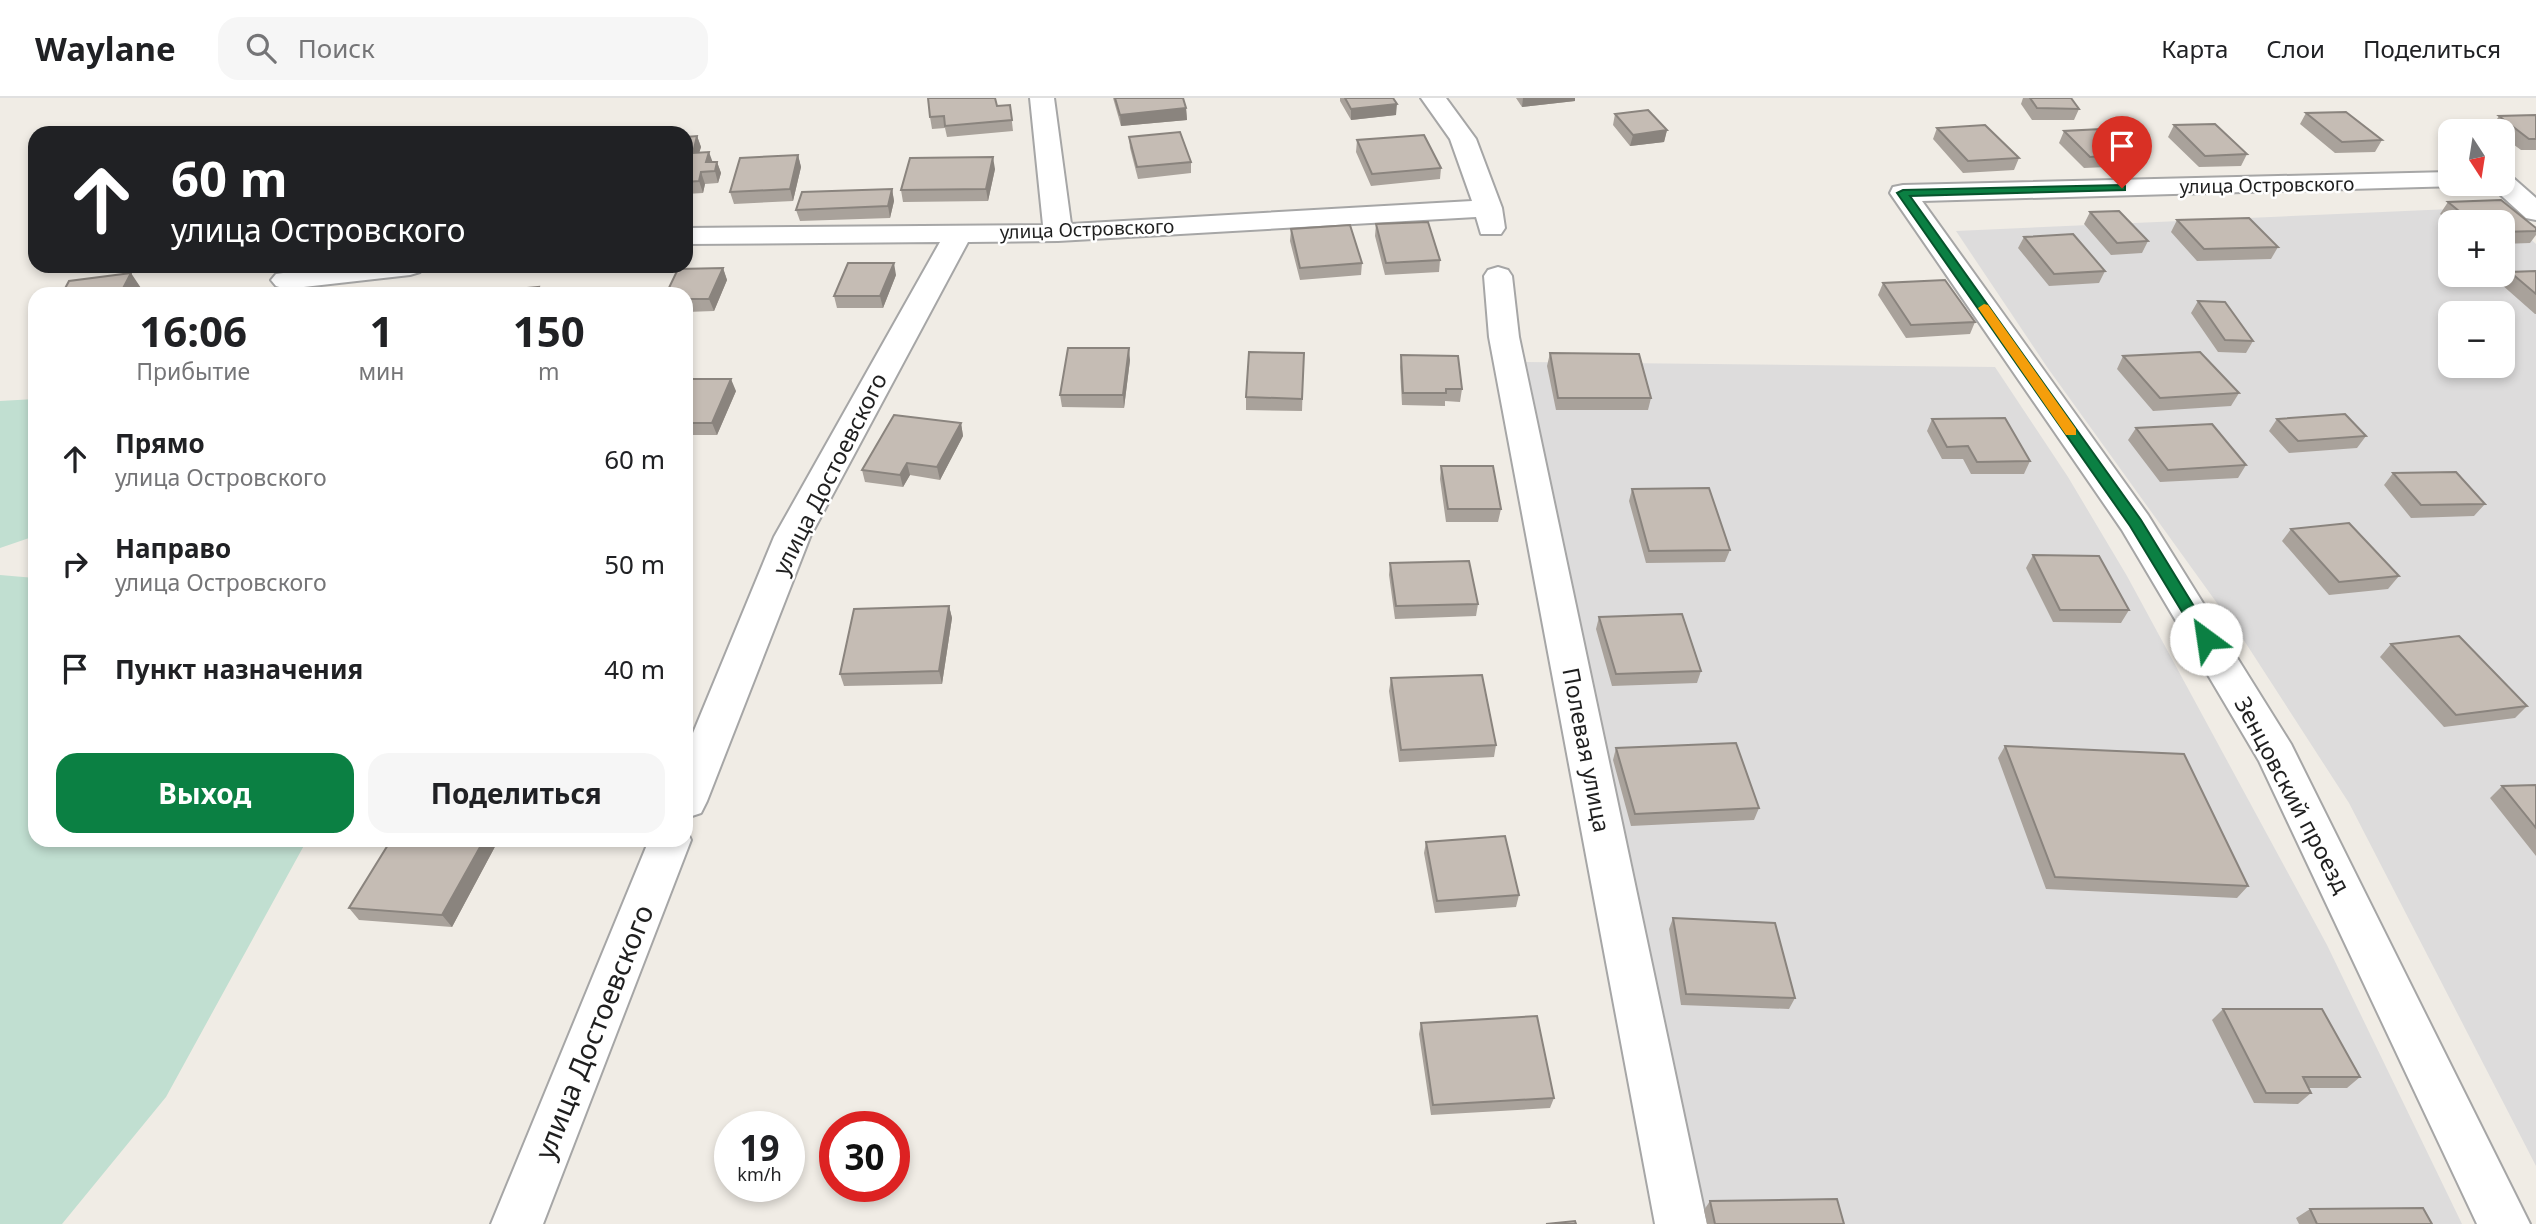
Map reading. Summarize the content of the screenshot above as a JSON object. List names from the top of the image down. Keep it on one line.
{"streets":{"street":["улица Островского","улица Достоевского","Полевая улица","Зенцовский проезд"]},"crossings":[["улица Островского","улица Достоевского"],["улица Островского","Зенцовский проезд"]],"north":"bottom","page":{"header":"Waylane","search":"Поиск","nav":["Карта","Слои","Поделиться"],"map_buttons":["+","−"],"turn":["60 m","улица Островского"],"eta":["16:06","Прибытие","1","мин","150","m"],"list":[{"name":"Прямо","note":"улица Островского","value":"60 m"},{"name":"Направо","note":"улица Островского","value":"50 m"},{"name":"Пункт назначения","value":"40 m"}],"buttons":["Выход","Поделиться"],"speed":"19 km/h","limit":"30"}}
